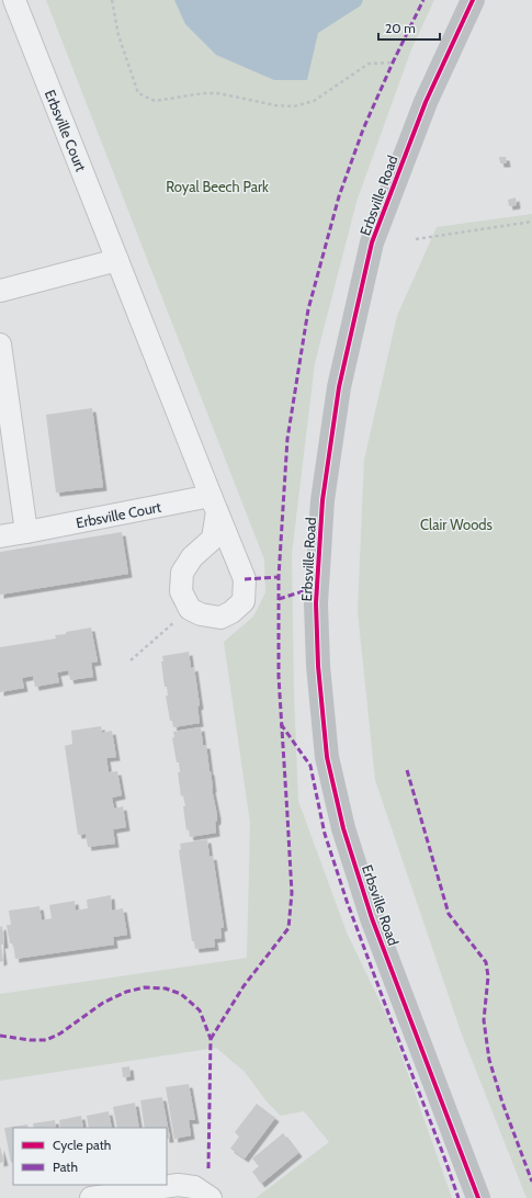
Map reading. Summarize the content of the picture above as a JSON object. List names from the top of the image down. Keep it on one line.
{"streets":{"main road":["Erbsville Road"],"street":["Erbsville Court"]},"parks":["Royal Beech Park","Clair Woods"],"legend":["Cycle path","Path"],"scale_bar":"20 m"}
